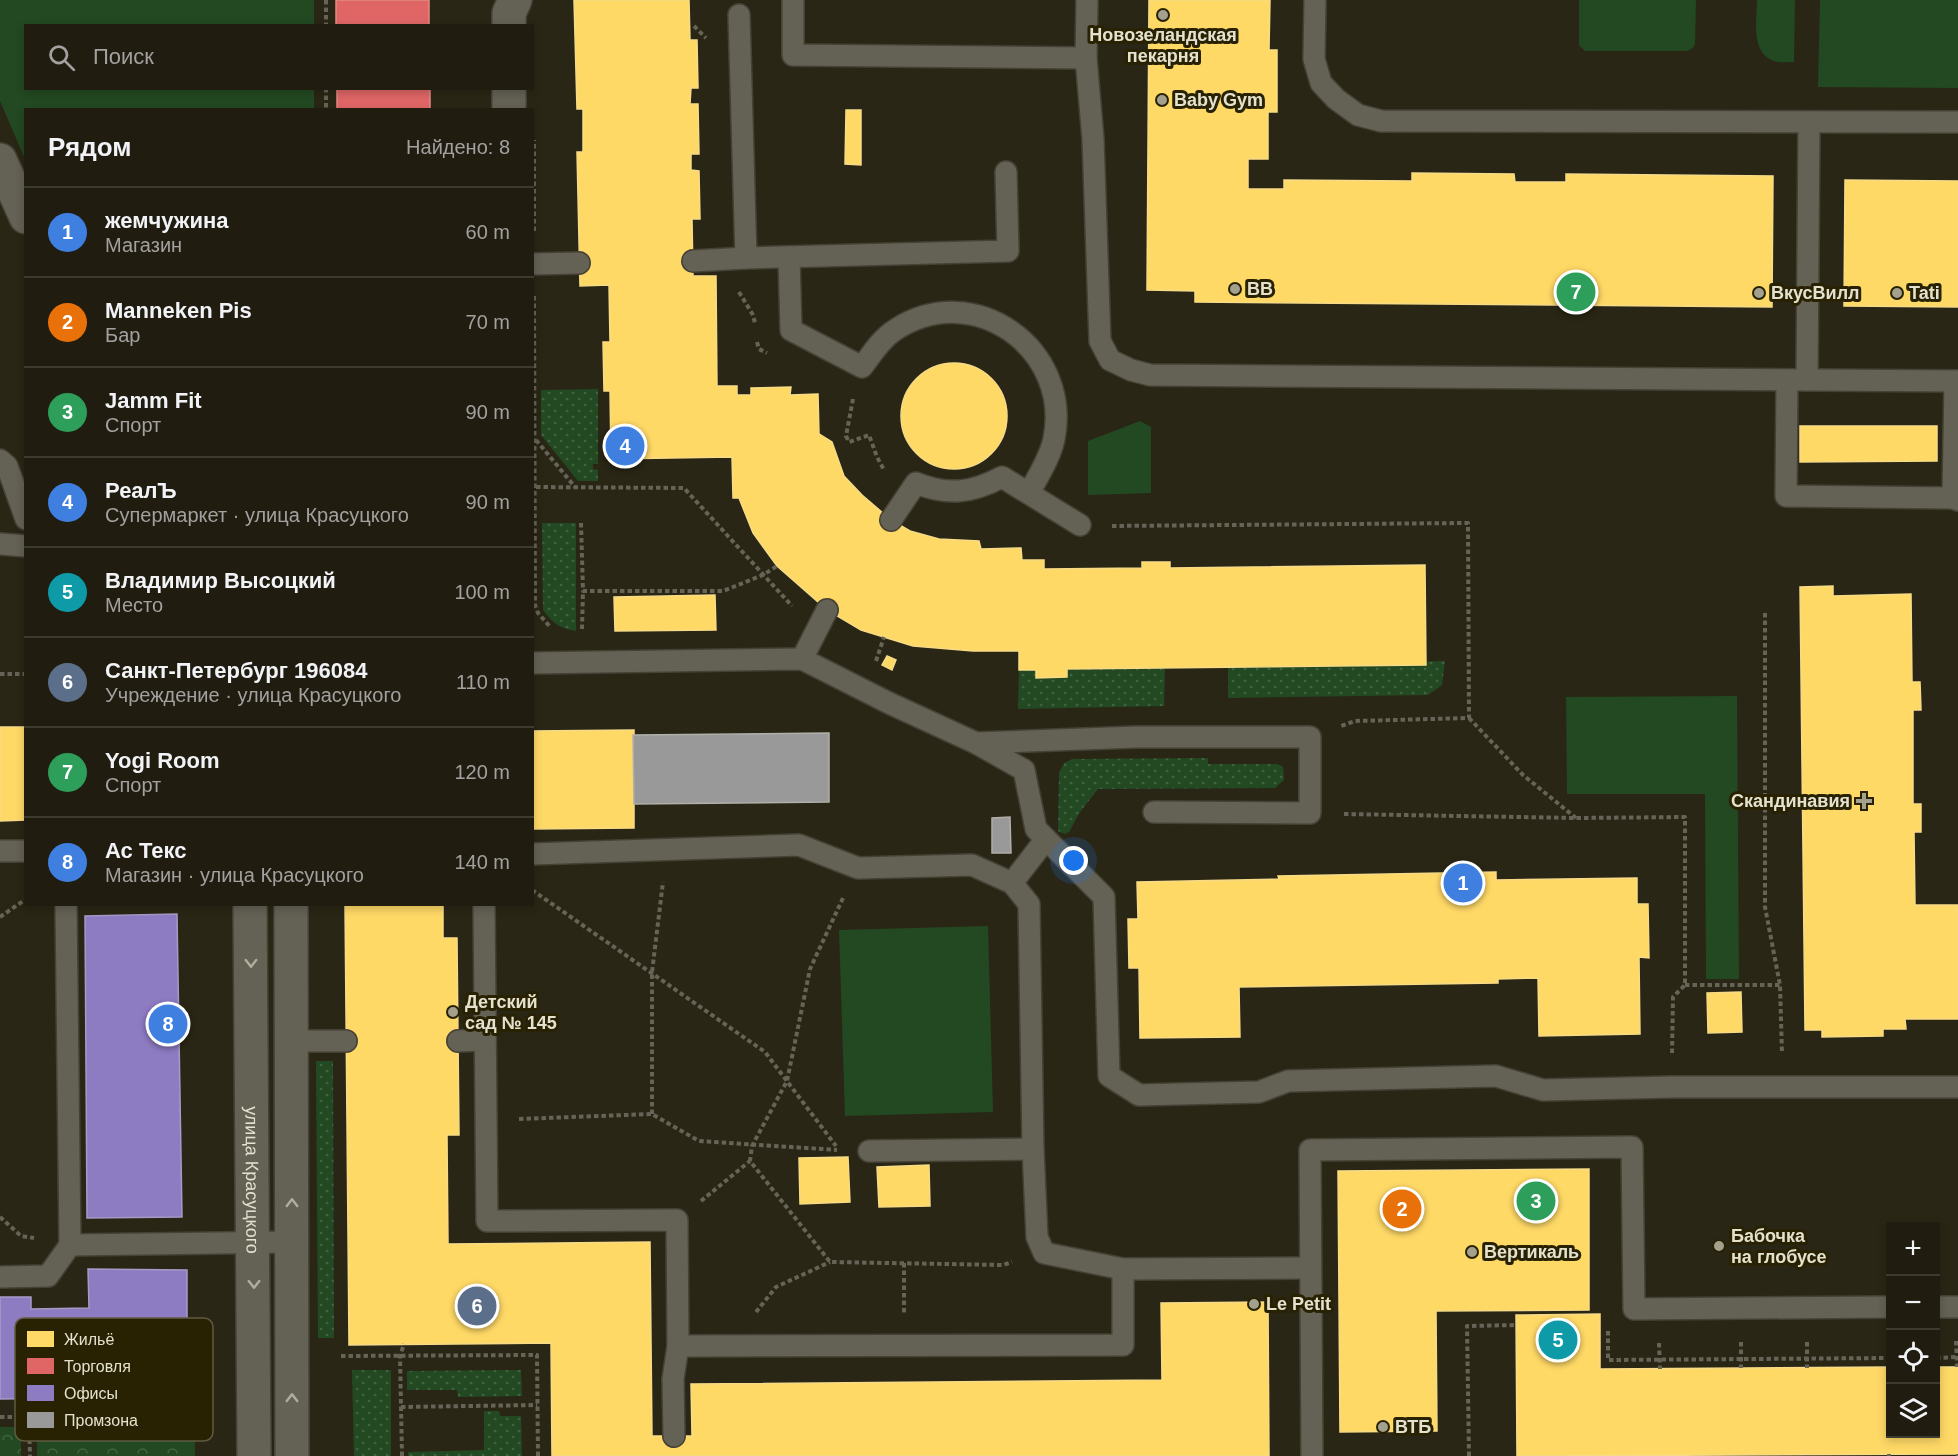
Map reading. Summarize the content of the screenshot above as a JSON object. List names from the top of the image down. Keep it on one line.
{"streets":{"street":["улица Красуцкого"]},"places":{"other":["Новозеландская пекарня","Baby Gym","BB","ВкусВилл","Tati","Детский сад № 145","Бабочка на глобусе","Вертикаль","Le Petit","ВТБ"],"health":["Скандинавия"]},"legend":["Жильё","Торговля","Офисы","Промзона"],"page":{"search":"Поиск","heading":["Рядом","Найдено: 8"],"list":[{"mark":"1","name":"жемчужина","note":"Магазин","value":"60 m"},{"mark":"2","name":"Manneken Pis","note":"Бар","value":"70 m"},{"mark":"3","name":"Jamm Fit","note":"Спорт","value":"90 m"},{"mark":"4","name":"РеалЪ","note":"Супермаркет · улица Красуцкого","value":"90 m"},{"mark":"5","name":"Владимир Высоцкий","note":"Место","value":"100 m"},{"mark":"6","name":"Санкт-Петербург 196084","note":"Учреждение · улица Красуцкого","value":"110 m"},{"mark":"7","name":"Yogi Room","note":"Спорт","value":"120 m"},{"mark":"8","name":"Ас Текс","note":"Магазин · улица Красуцкого","value":"140 m"}],"pins":["7","4","1","8","3","2","6","5"],"map_buttons":["+","−"]}}
